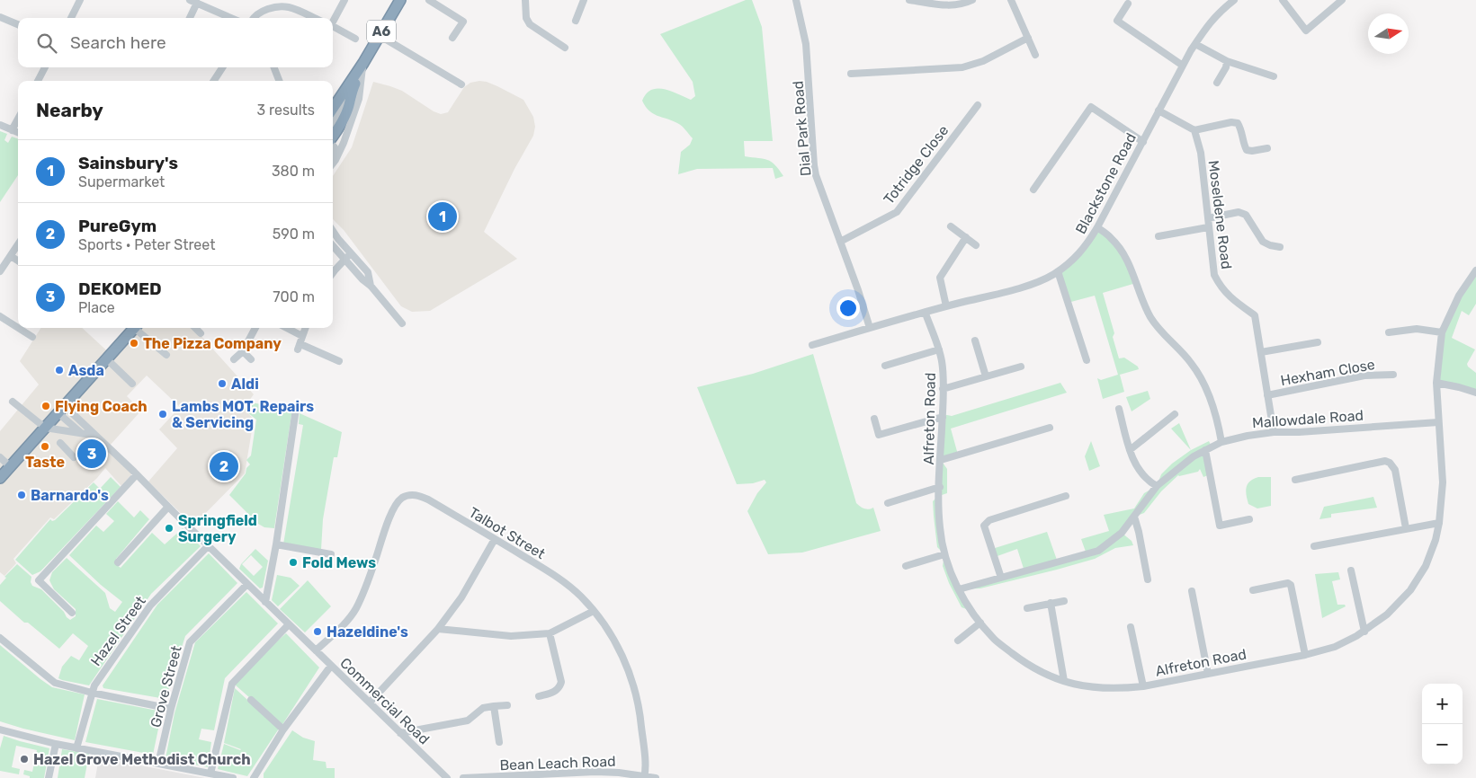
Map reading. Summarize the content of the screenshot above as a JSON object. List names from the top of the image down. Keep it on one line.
{"streets":{"highway":["A6"],"street":["Dial Park Road","Totridge Close","Blackstone Road","Moseldene Road","Hexham Close","Alfreton Road","Mallowdale Road","Talbot Street","Hazel Street","Grove Street","Commercial Road","Bean Leach Road"]},"crossings":[["Dial Park Road","Totridge Close"],["Dial Park Road","Blackstone Road"],["Blackstone Road","Alfreton Road"],["Moseldene Road","Hexham Close"],["Moseldene Road","Mallowdale Road"],["Alfreton Road","Mallowdale Road"],["Talbot Street","Commercial Road"],["Talbot Street","Bean Leach Road"],["Hazel Street","Commercial Road"],["Grove Street","Commercial Road"]],"places":["The Pizza Company","Asda","Aldi","Flying Coach","Lambs MOT, Repairs & Servicing","Taste","Barnardo's","Springfield Surgery","Fold Mews","Hazeldine's","Hazel Grove Methodist Church"],"north":"right","page":{"search":"Search here","heading":["Nearby","3 results"],"list":[{"mark":"1","name":"Sainsbury's","note":"Supermarket","value":"380 m"},{"mark":"2","name":"PureGym","note":"Sports · Peter Street","value":"590 m"},{"mark":"3","name":"DEKOMED","note":"Place","value":"700 m"}],"pins":["1","3","2"],"map_buttons":["+","−"]}}
